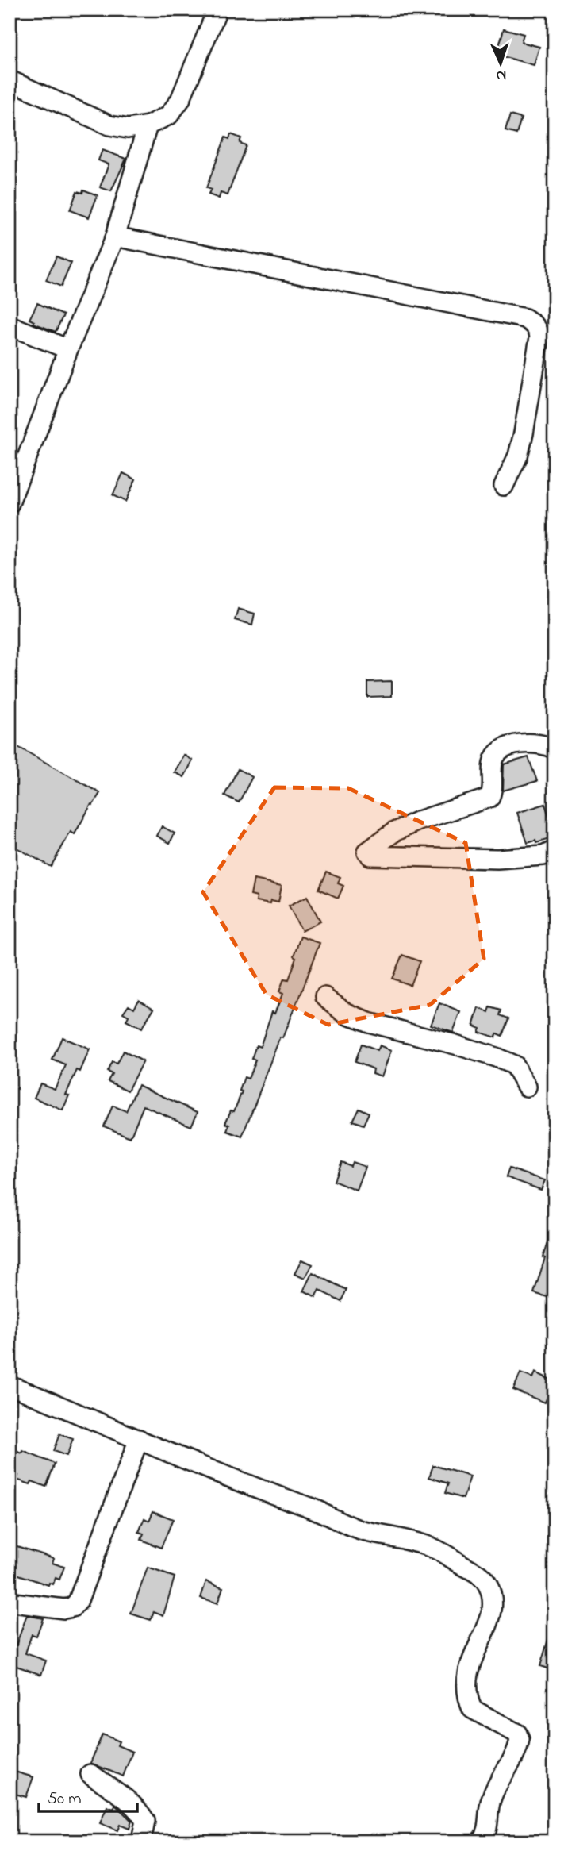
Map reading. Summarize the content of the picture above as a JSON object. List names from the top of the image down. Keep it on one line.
{"scale_bar":"50 m","north":"bottom"}
